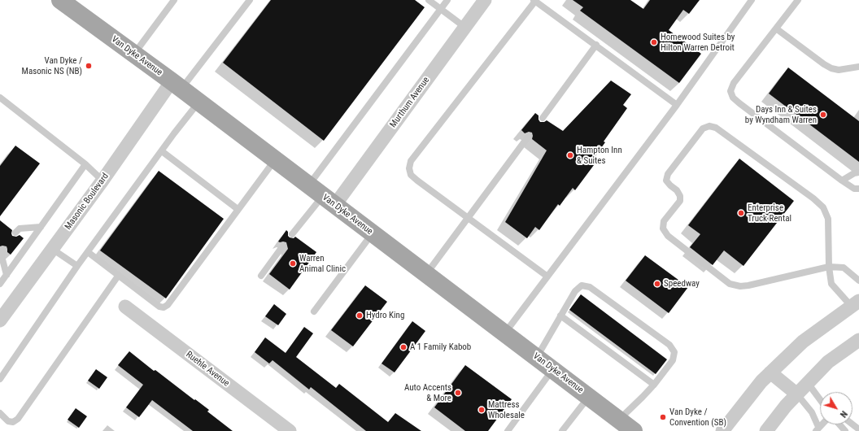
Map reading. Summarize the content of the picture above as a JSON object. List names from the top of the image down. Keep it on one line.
{"streets":{"main road":["Van Dyke Avenue"],"street":["Murthum Avenue","Masonic Boulevard","Ruehle Avenue"]},"crossings":[["Van Dyke Avenue","Murthum Avenue"],["Van Dyke Avenue","Masonic Boulevard"]],"places":["Homewood Suites by Hilton Warren Detroit","Van Dyke / Masonic NS (NB)","Days Inn & Suites by Wyndham Warren","Hampton Inn & Suites","Enterprise Truck Rental","Warren Animal Clinic","Speedway","Hydro King","A 1 Family Kabob","Auto Accents & More","Mattress Wholesale","Van Dyke / Convention (SB)"],"north":"bottom right"}
